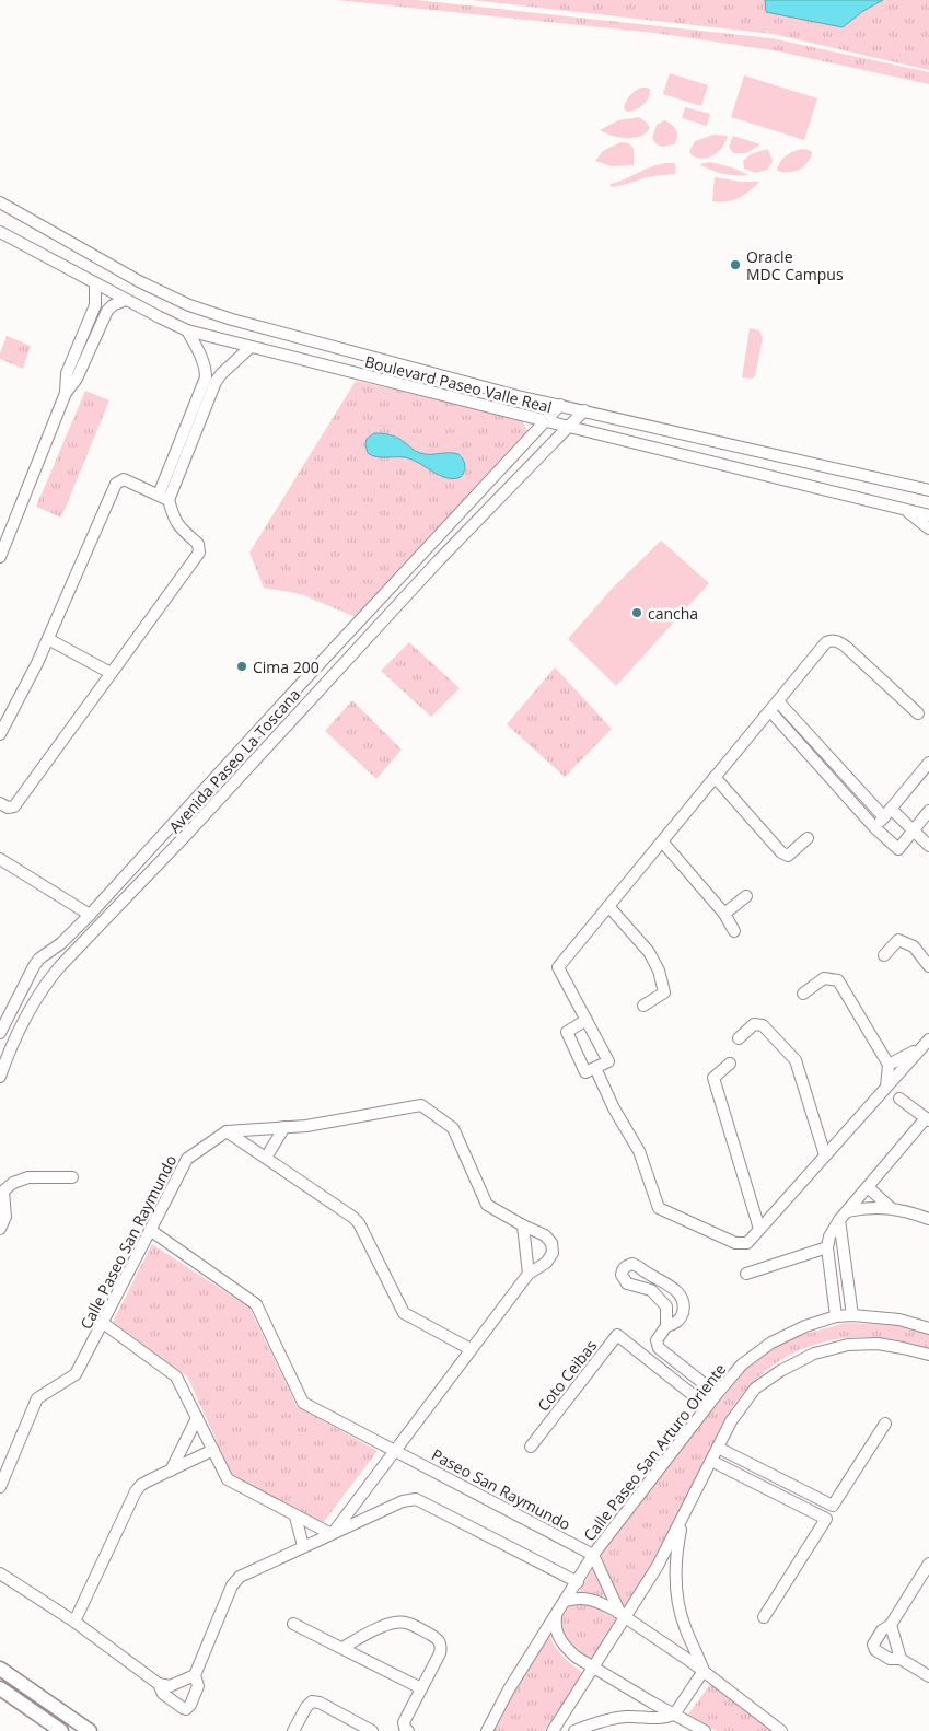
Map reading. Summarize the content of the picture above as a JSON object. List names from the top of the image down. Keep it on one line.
{"streets":{"street":["Boulevard Paseo Valle Real","Avenida Paseo La Toscana","Calle Paseo San Raymundo","Coto Ceibas","Calle Paseo San Arturo Oriente","Paseo San Raymundo"]},"crossings":[["Boulevard Paseo Valle Real","Avenida Paseo La Toscana"],["Calle Paseo San Raymundo","Calle Paseo San Arturo Oriente"],["Calle Paseo San Raymundo","Paseo San Raymundo"],["Coto Ceibas","Calle Paseo San Arturo Oriente"],["Calle Paseo San Arturo Oriente","Paseo San Raymundo"]],"places":["Oracle MDC Campus","cancha","Cima 200"]}
